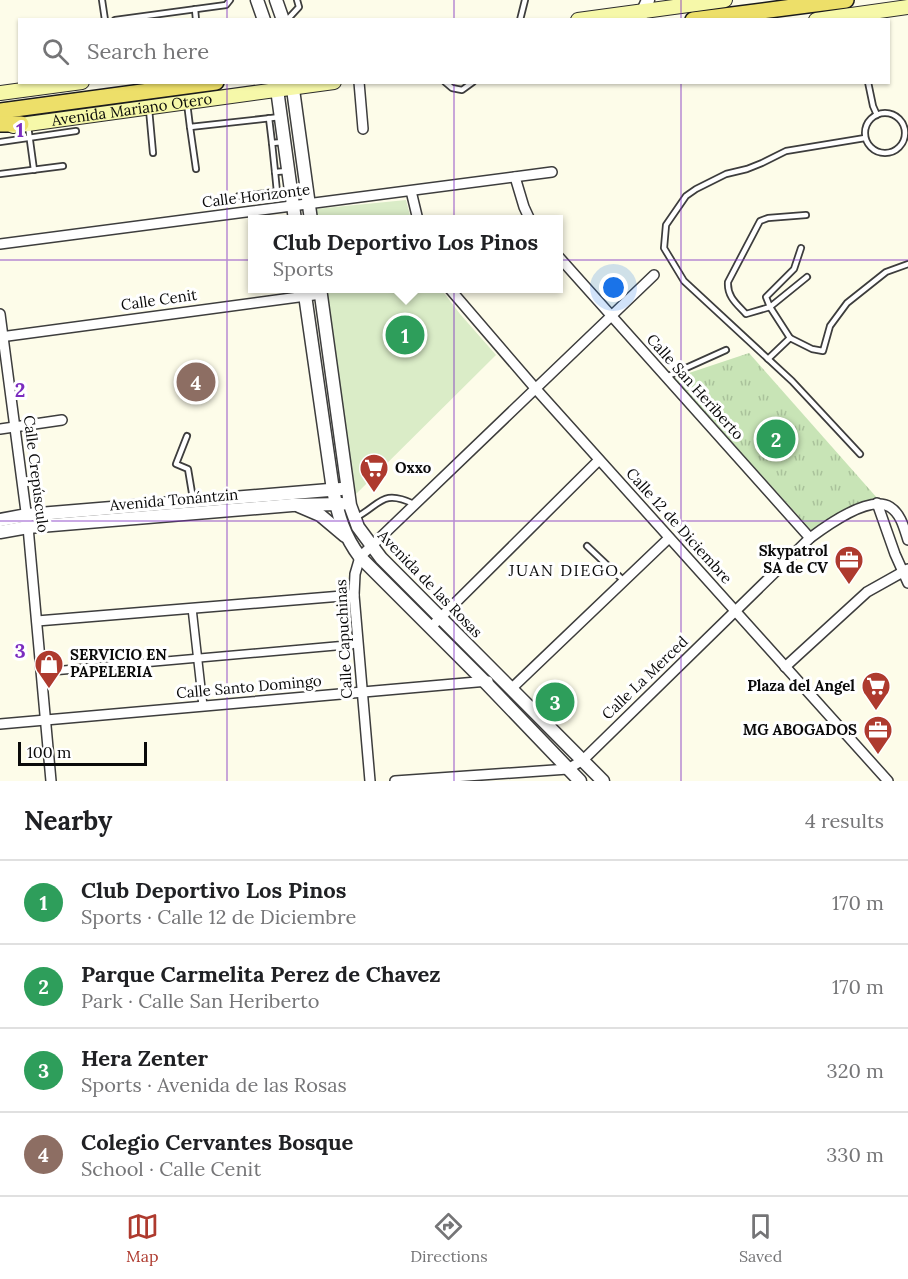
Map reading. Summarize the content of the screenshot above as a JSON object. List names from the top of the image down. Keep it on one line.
{"streets":{"main road":["Avenida Mariano Otero"],"street":["Calle Horizonte","Calle Cenit","Calle San Heriberto","Calle Crepúsculo","Avenida Tonántzin","Calle 12 de Diciembre","Avenida de las Rosas","Calle Capuchinas","Calle La Merced","Calle Santo Domingo"]},"crossings":[["Calle Cenit","Calle Crepúsculo"],["Calle San Heriberto","Calle La Merced"],["Calle Crepúsculo","Avenida Tonántzin"],["Calle Crepúsculo","Calle Santo Domingo"],["Avenida Tonántzin","Avenida de las Rosas"],["Calle 12 de Diciembre","Calle La Merced"],["Avenida de las Rosas","Calle Capuchinas"],["Avenida de las Rosas","Calle La Merced"],["Avenida de las Rosas","Calle Santo Domingo"],["Calle Capuchinas","Calle Santo Domingo"]],"districts":["JUAN DIEGO"],"places":{"supermarket":["Oxxo","Plaza del Angel"],"office":["Skypatrol SA de CV","MG ABOGADOS"],"shop":["SERVICIO EN PAPELERIA"]},"scale_bar":"100 m","page":{"search":"Search here","popup":["Club Deportivo Los Pinos","Sports"],"pins":["1","4","2","3"],"scale":"100 m","heading":["Nearby","4 results"],"list":[{"mark":"1","name":"Club Deportivo Los Pinos","note":"Sports · Calle 12 de Diciembre","value":"170 m"},{"mark":"2","name":"Parque Carmelita Perez de Chavez","note":"Park · Calle San Heriberto","value":"170 m"},{"mark":"3","name":"Hera Zenter","note":"Sports · Avenida de las Rosas","value":"320 m"},{"mark":"4","name":"Colegio Cervantes Bosque","note":"School · Calle Cenit","value":"330 m"}],"nav":["Map","Directions","Saved"]},"grid":{"rows":["1","2","3"]}}
